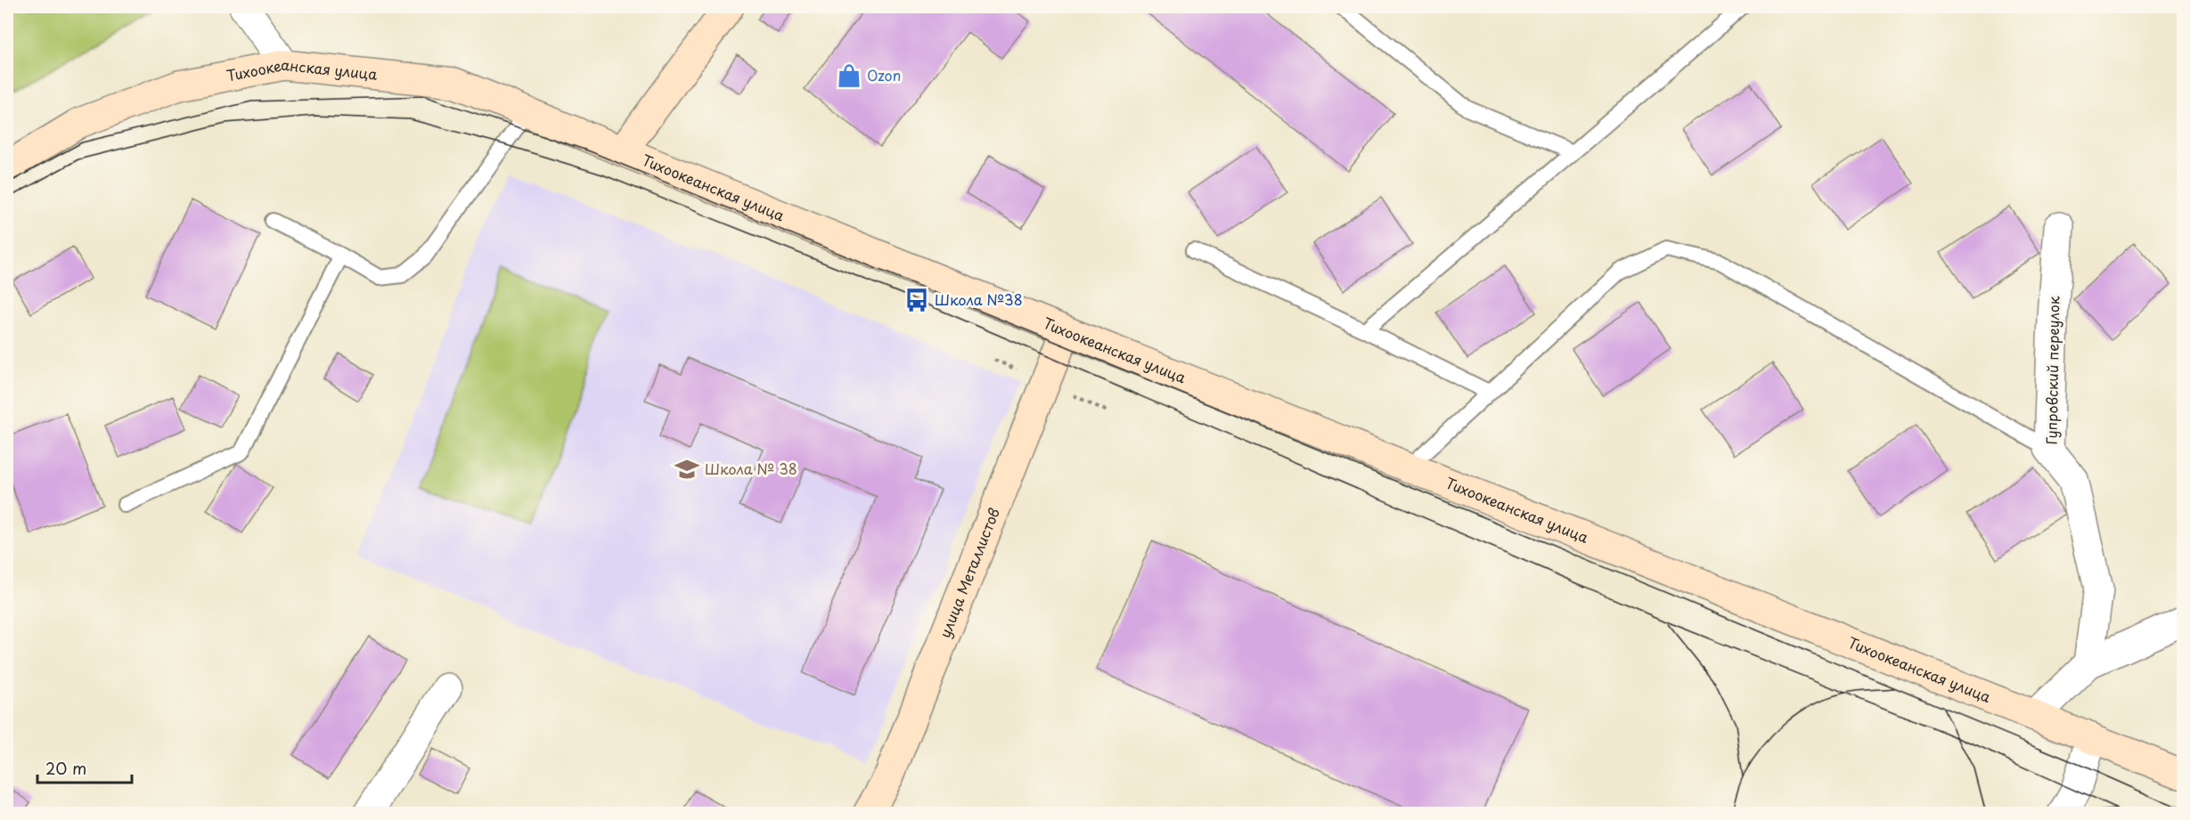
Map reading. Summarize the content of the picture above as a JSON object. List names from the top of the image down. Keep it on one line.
{"streets":{"main road":["Тихоокеанская улица","улица Металлистов"],"street":["Гупровский переулок"]},"crossings":[["Тихоокеанская улица","улица Металлистов"]],"places":{"shop":["Ozon"],"bus stop":["Школа №38"],"school or university":["Школа № 38"]},"scale_bar":"20 m"}
